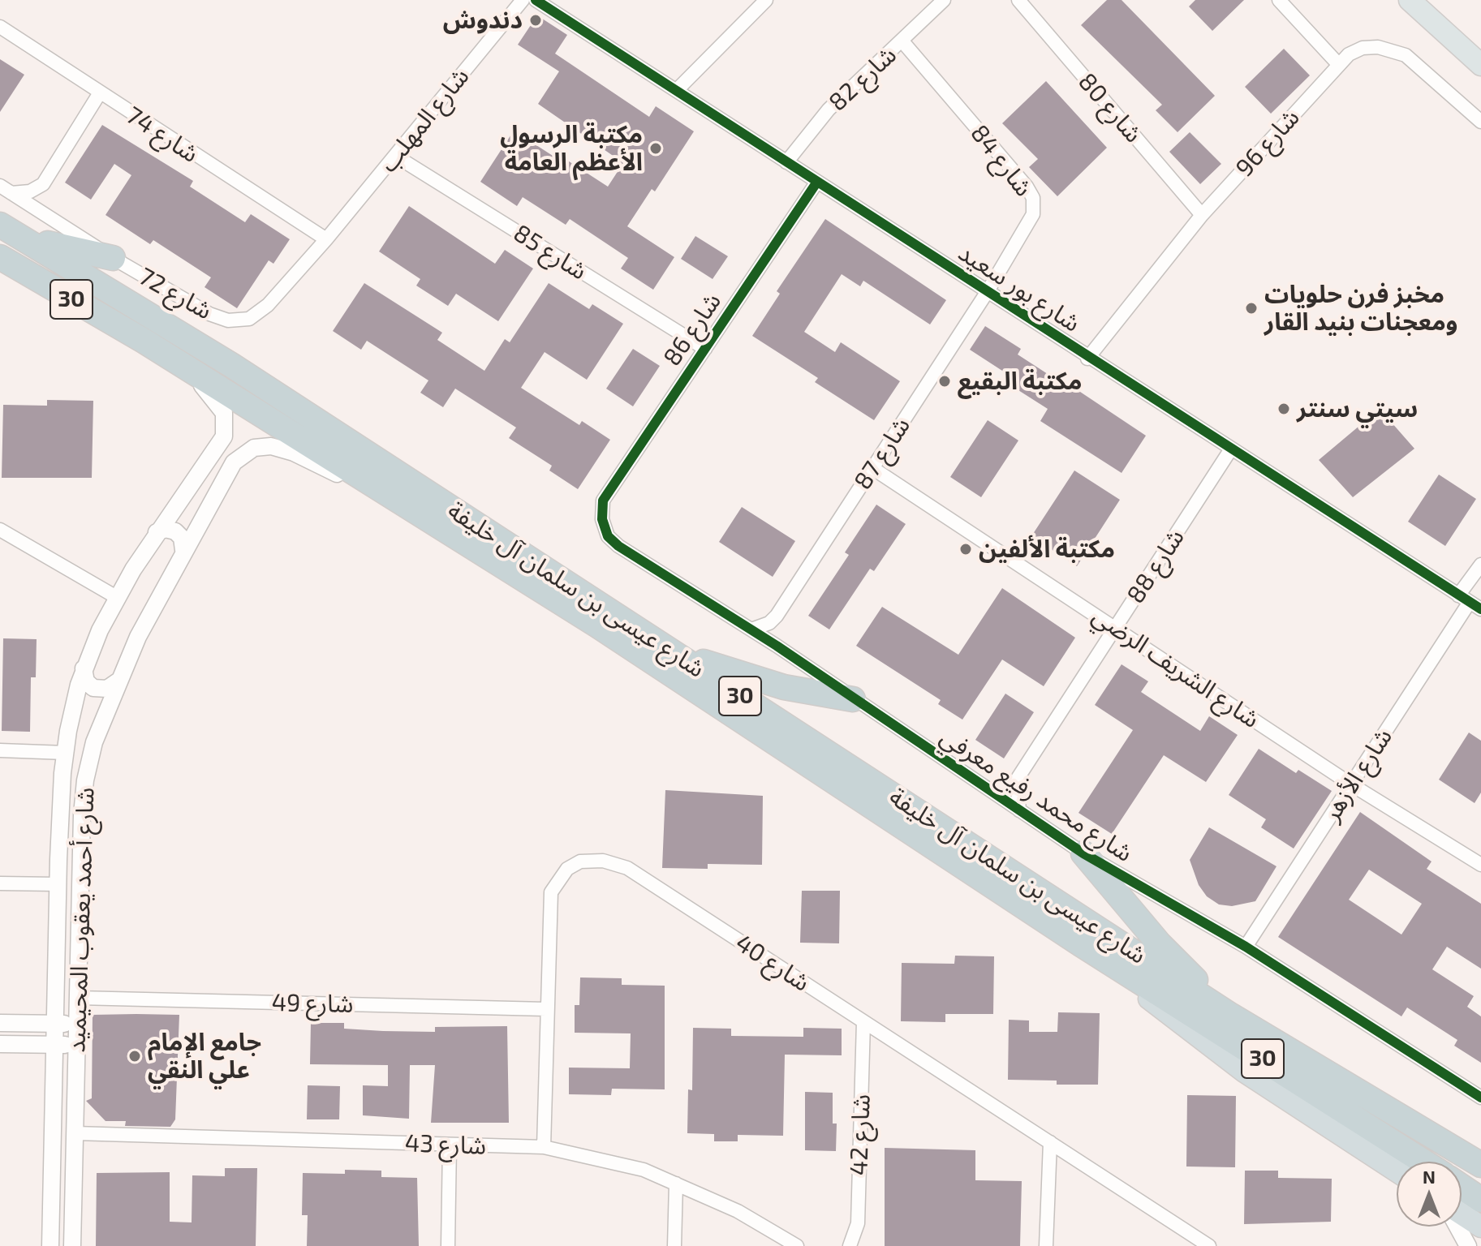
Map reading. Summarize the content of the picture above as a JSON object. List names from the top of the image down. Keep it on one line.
{"streets":{"highway":["30","شارع عيسى بن سلمان آل خليفة"],"street":["شارع 82","شارع 80","شارع المهلب","شارع 74","شارع 96","شارع 84","شارع 85","شارع بور سعيد","شارع 72","شارع 86","شارع 87","شارع 88","شارع الشريف الرضي","شارع الأزهر","شارع محمد رفيع معرفي","شارع أحمد يعقوب المحيميد","شارع 40","شارع 49","شارع 42","شارع 43"]},"crossings":[["شارع 82","شارع 84"],["شارع 82","شارع بور سعيد"],["شارع 80","شارع 96"],["شارع المهلب","شارع 74"],["شارع المهلب","شارع 85"],["شارع المهلب","شارع 72"],["شارع 74","شارع 72"],["شارع 96","شارع بور سعيد"],["شارع 84","شارع بور سعيد"],["شارع 84","شارع 87"],["شارع 85","شارع 86"],["شارع بور سعيد","شارع 86"],["شارع بور سعيد","شارع 87"],["شارع بور سعيد","شارع 88"],["شارع بور سعيد","شارع الأزهر"],["شارع 86","شارع محمد رفيع معرفي"],["شارع 87","شارع الشريف الرضي"],["شارع 87","شارع محمد رفيع معرفي"],["شارع 88","شارع الشريف الرضي"],["شارع عيسى بن سلمان آل خليفة","شارع أحمد يعقوب المحيميد"],["شارع الشريف الرضي","شارع الأزهر"],["شارع الأزهر","شارع محمد رفيع معرفي"],["شارع أحمد يعقوب المحيميد","شارع 49"],["شارع أحمد يعقوب المحيميد","شارع 43"],["شارع 40","شارع 49"],["شارع 40","شارع 42"],["شارع 40","شارع 43"]],"places":["دندوش","مكتبة الرسول الأعظم العامة","مخبز فرن حلويات ومعجنات بنيد القار","مكتبة البقيع","سيتي سنتر","مكتبة الألفين","جامع الإمام علي النقي"],"north":"top"}
